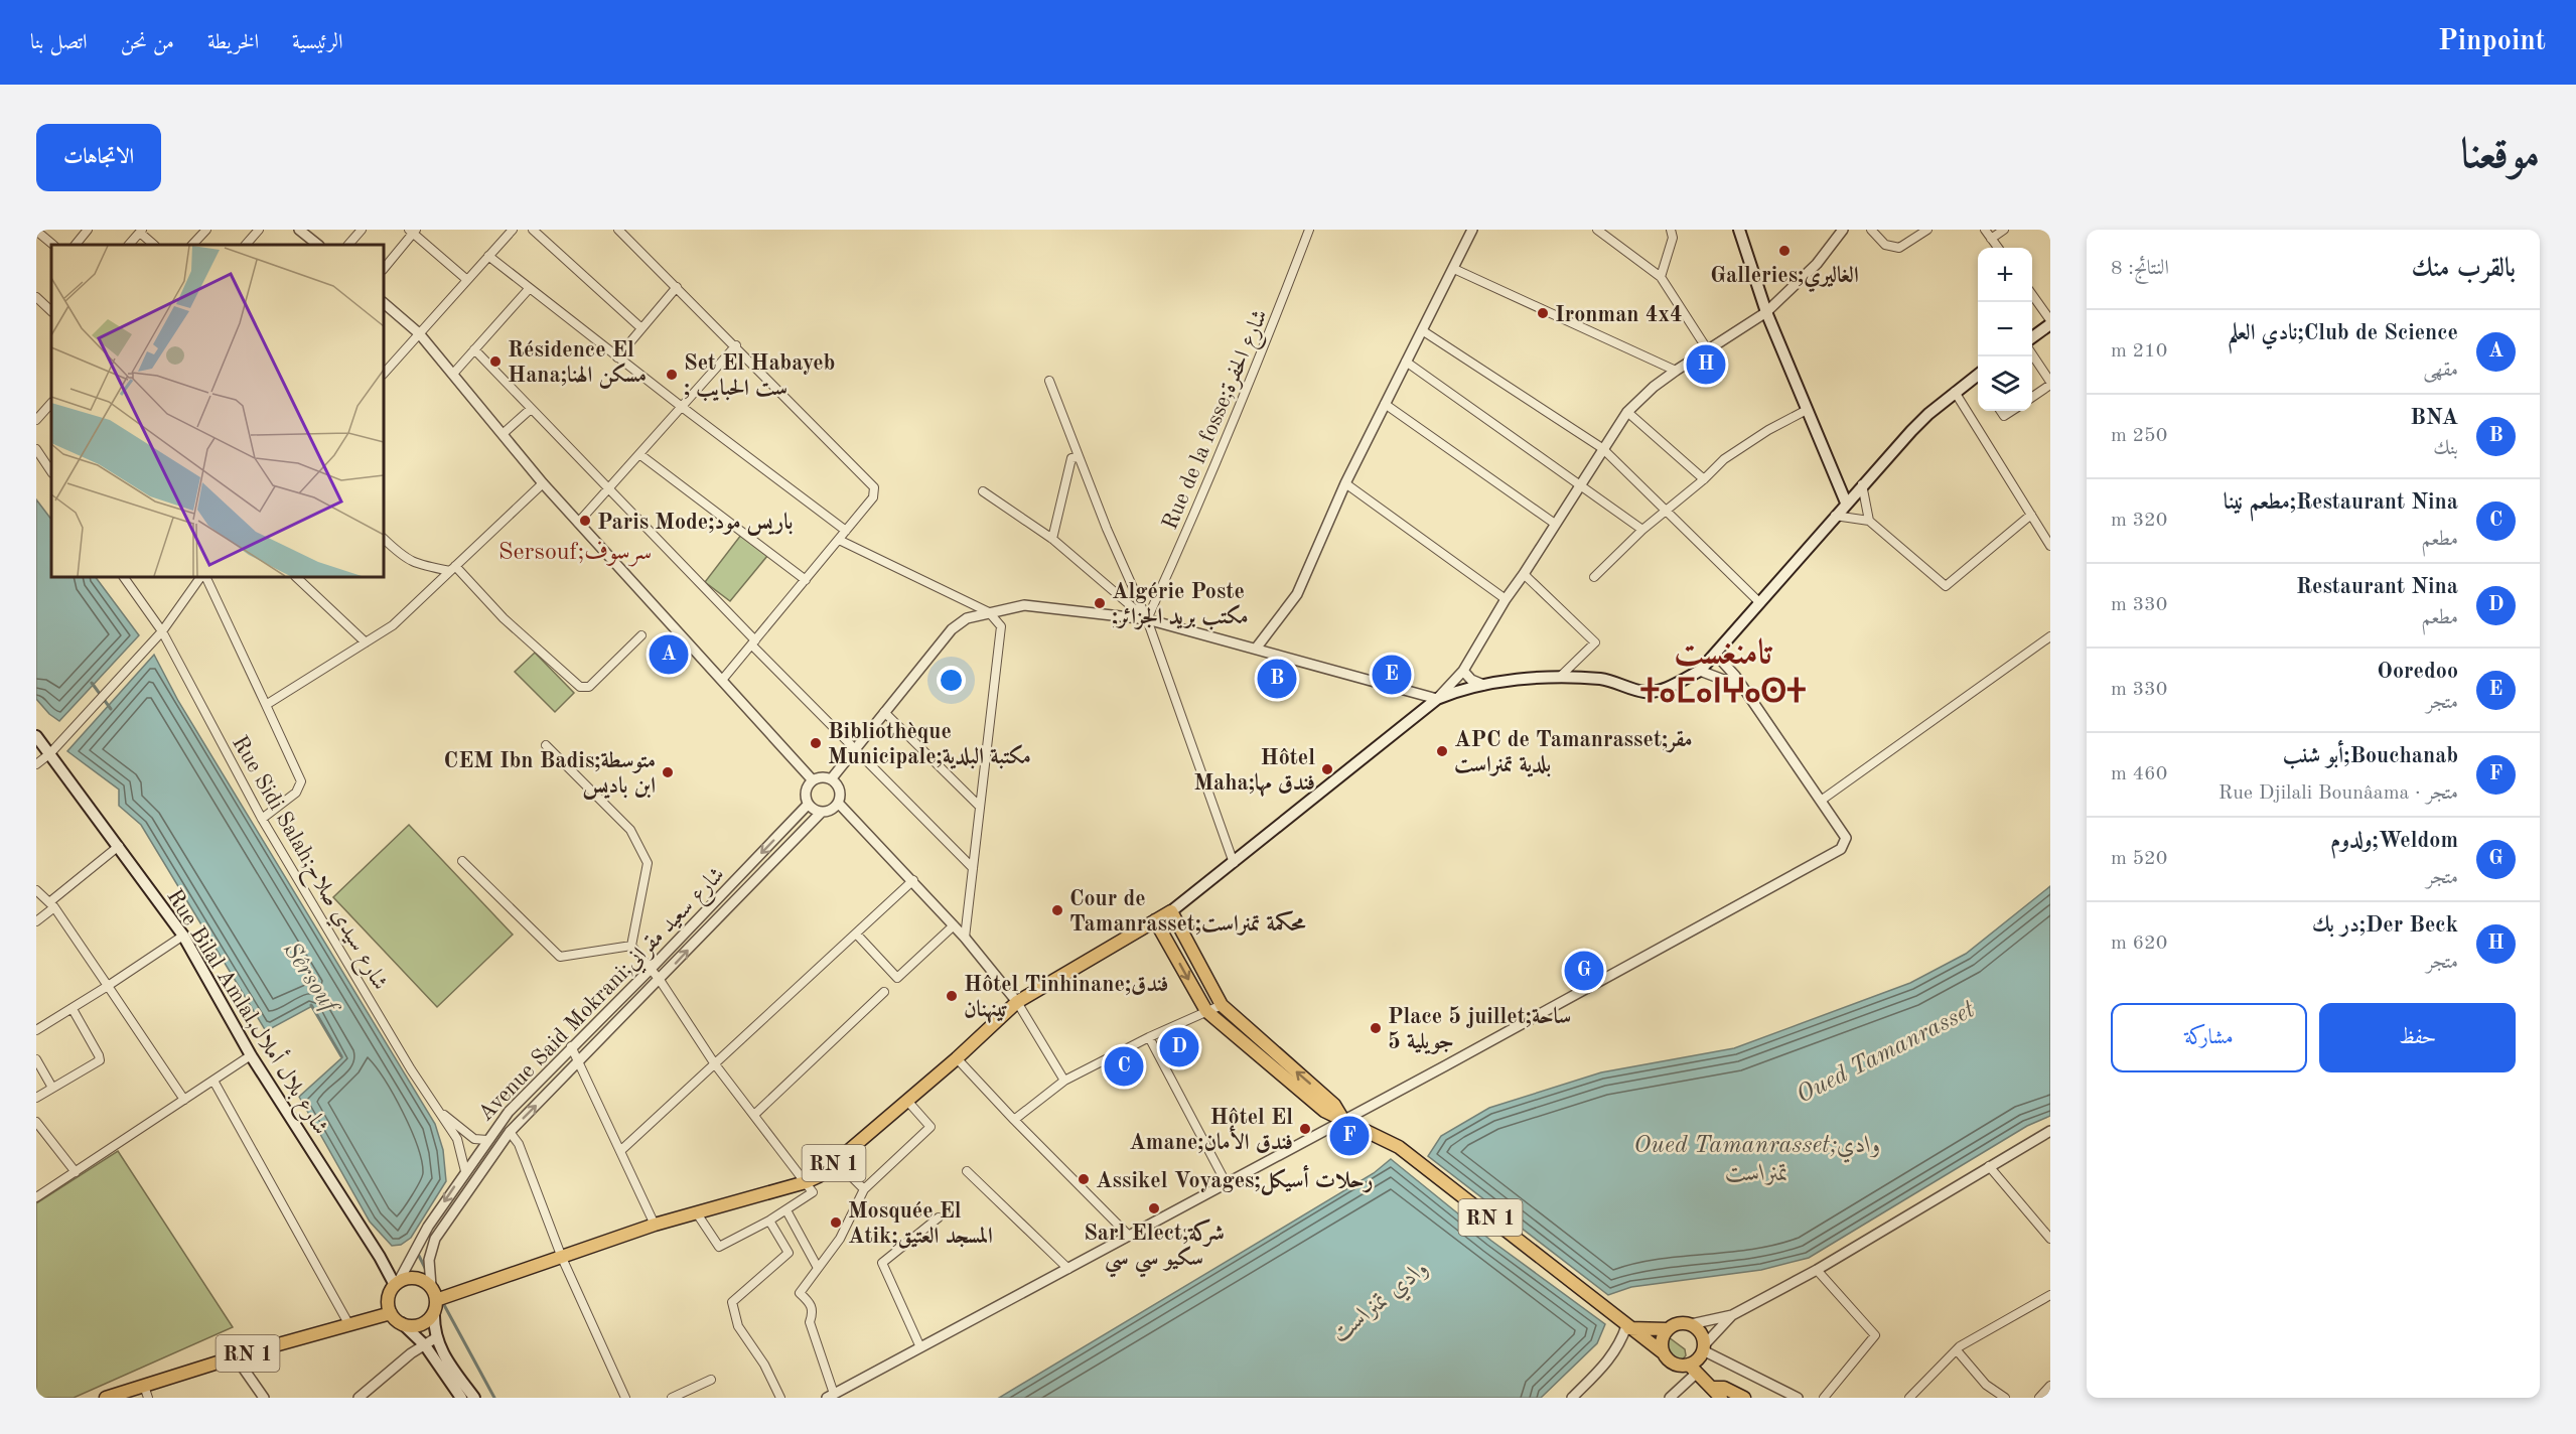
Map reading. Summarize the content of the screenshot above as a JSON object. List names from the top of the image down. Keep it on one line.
{"streets":{"main road":["Rue Bilal Amlal,شارع بلال أملال","RN 1"],"street":["Rue de la fosse;شارع الحفرة","Rue Sidi Salah;شارع سيدي صلاح","Avenue Said Mokrani;شارع سعيد مقراني"]},"crossings":[["Rue Sidi Salah;شارع سيدي صلاح","Avenue Said Mokrani;شارع سعيد مقراني"],["Avenue Said Mokrani;شارع سعيد مقراني","Rue Bilal Amlal,شارع بلال أملال"],["Avenue Said Mokrani;شارع سعيد مقراني","RN 1"],["Rue Bilal Amlal,شارع بلال أملال","RN 1"]],"districts":["Sersouf;سرسوف","تامنغست ⵜⴰⵎⴰⵏⵖⴰⵙⵜ"],"water":["Sêrsouf","Oued Tamanrasset","Oued Tamanrasset;وادي تمنراست","وادي تمنراست"],"places":["Galleries;الغاليري","Ironman 4x4","Résidence El Hana;مسكن الهنا","Set El Habayeb ; ست الحبايب","Paris Mode;باريس مود","Algérie Poste ;مكتب بريد الجزائر","Bibliothèque Municipale;مكتبة البلدية","APC de Tamanrasset;مقر بلدية تمنراست","Hôtel Maha;فندق مها","CEM Ibn Badis;متوسطة ابن باديس","Cour de Tamanrasset;محكمة تمنراست","Hôtel Tinhinane;فندق تينهنان","Place 5 juillet;ساحة 5 جويلية","Hôtel El Amane;فندق الأمان","Assikel Voyages;رحلات أسيكل","Sarl Elect;شركة سكيو سي سي","Mosquée El Atik;المسجد العتيق"],"page":{"header":"Pinpoint","nav":["الرئيسية","الخريطة","من نحن","اتصل بنا"],"title":"موقعنا","buttons":["الاتجاهات",["حفظ","مشاركة"]],"heading":["بالقرب منك","النتائج: 8"],"map_buttons":["+","−"],"list":[{"mark":"A","name":"Club de Science;نادي العلم","note":"مقهى","value":"210 m"},{"mark":"B","name":"BNA","note":"بنك","value":"250 m"},{"mark":"C","name":"Restaurant Nina;مطعم نينا","note":"مطعم","value":"320 m"},{"mark":"D","name":"Restaurant Nina","note":"مطعم","value":"330 m"},{"mark":"E","name":"Ooredoo","note":"متجر","value":"330 m"},{"mark":"F","name":"Bouchanab;أبو شنب","note":"متجر · Rue Djilali Bounâama","value":"460 m"},{"mark":"G","name":"Weldom;ولدوم","note":"متجر","value":"520 m"},{"mark":"H","name":"Der Beck;در بك","note":"متجر","value":"620 m"}],"pins":["H","A","E","B","G","D","C","F"]}}
